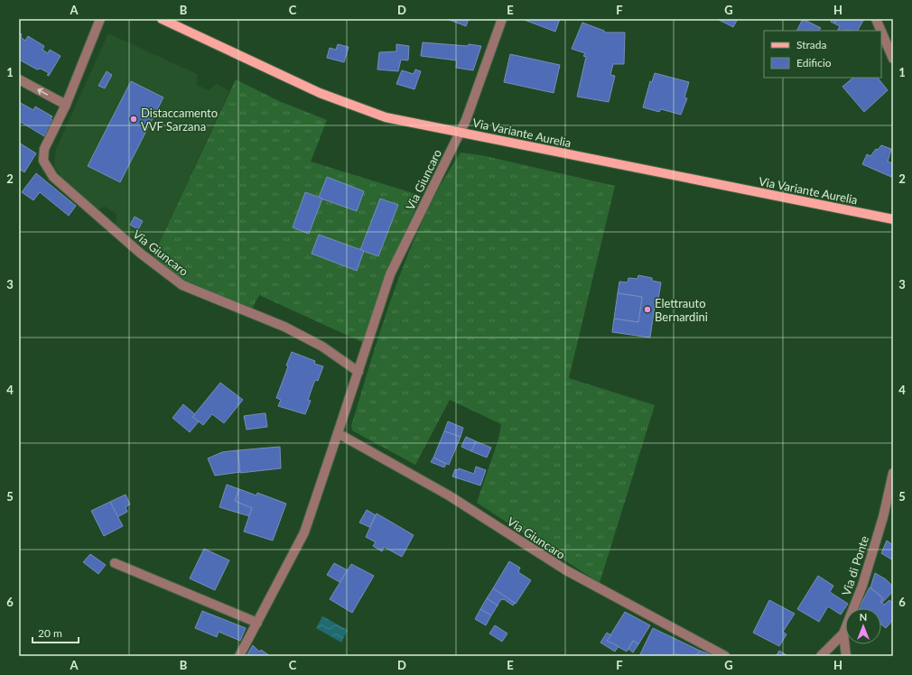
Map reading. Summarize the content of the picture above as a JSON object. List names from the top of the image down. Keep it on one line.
{"streets":{"main road":["Via Variante Aurelia"],"street":["Via Giuncaro","Via di Ponte"]},"crossings":[["Via Variante Aurelia","Via Giuncaro"]],"places":["Distaccamento VVF Sarzana","Elettrauto Bernardini"],"legend":["Strada","Edificio"],"scale_bar":"20 m","north":"top","grid":{"columns":["A","B","C","D","E","F","G","H"],"rows":["1","2","3","4","5","6"]}}
